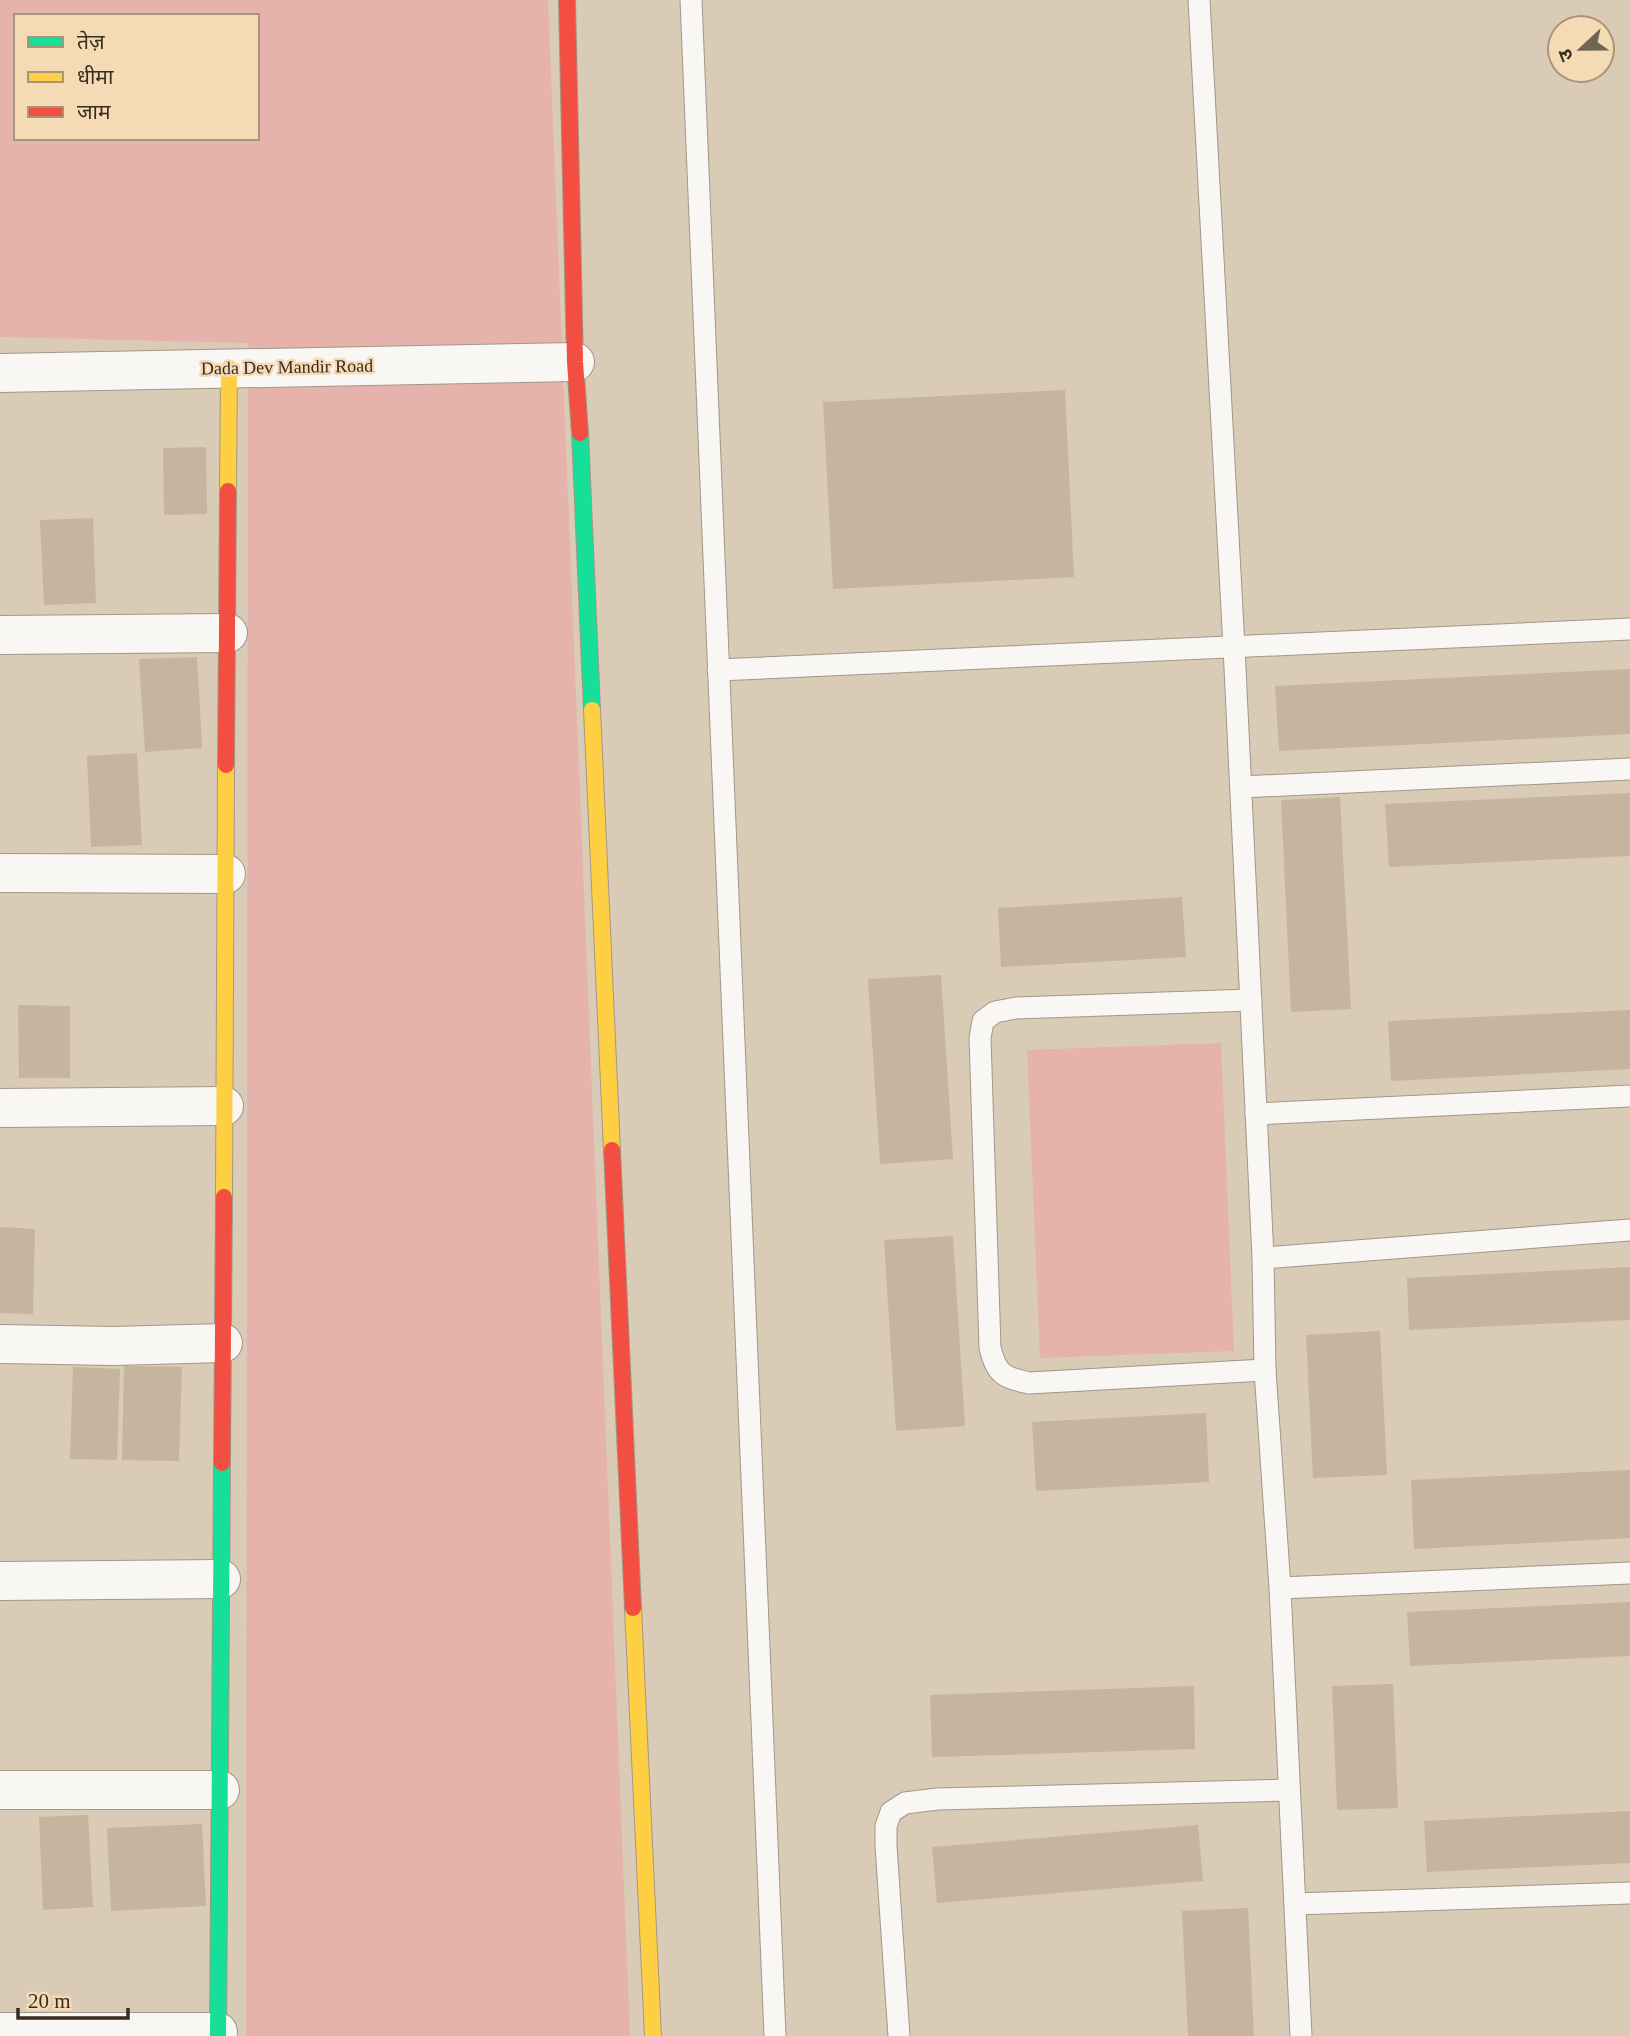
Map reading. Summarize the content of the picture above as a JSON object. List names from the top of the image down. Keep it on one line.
{"streets":{"street":["Dada Dev Mandir Road"]},"legend":["तेज़","धीमा","जाम"],"scale_bar":"20 m","north":"left"}
